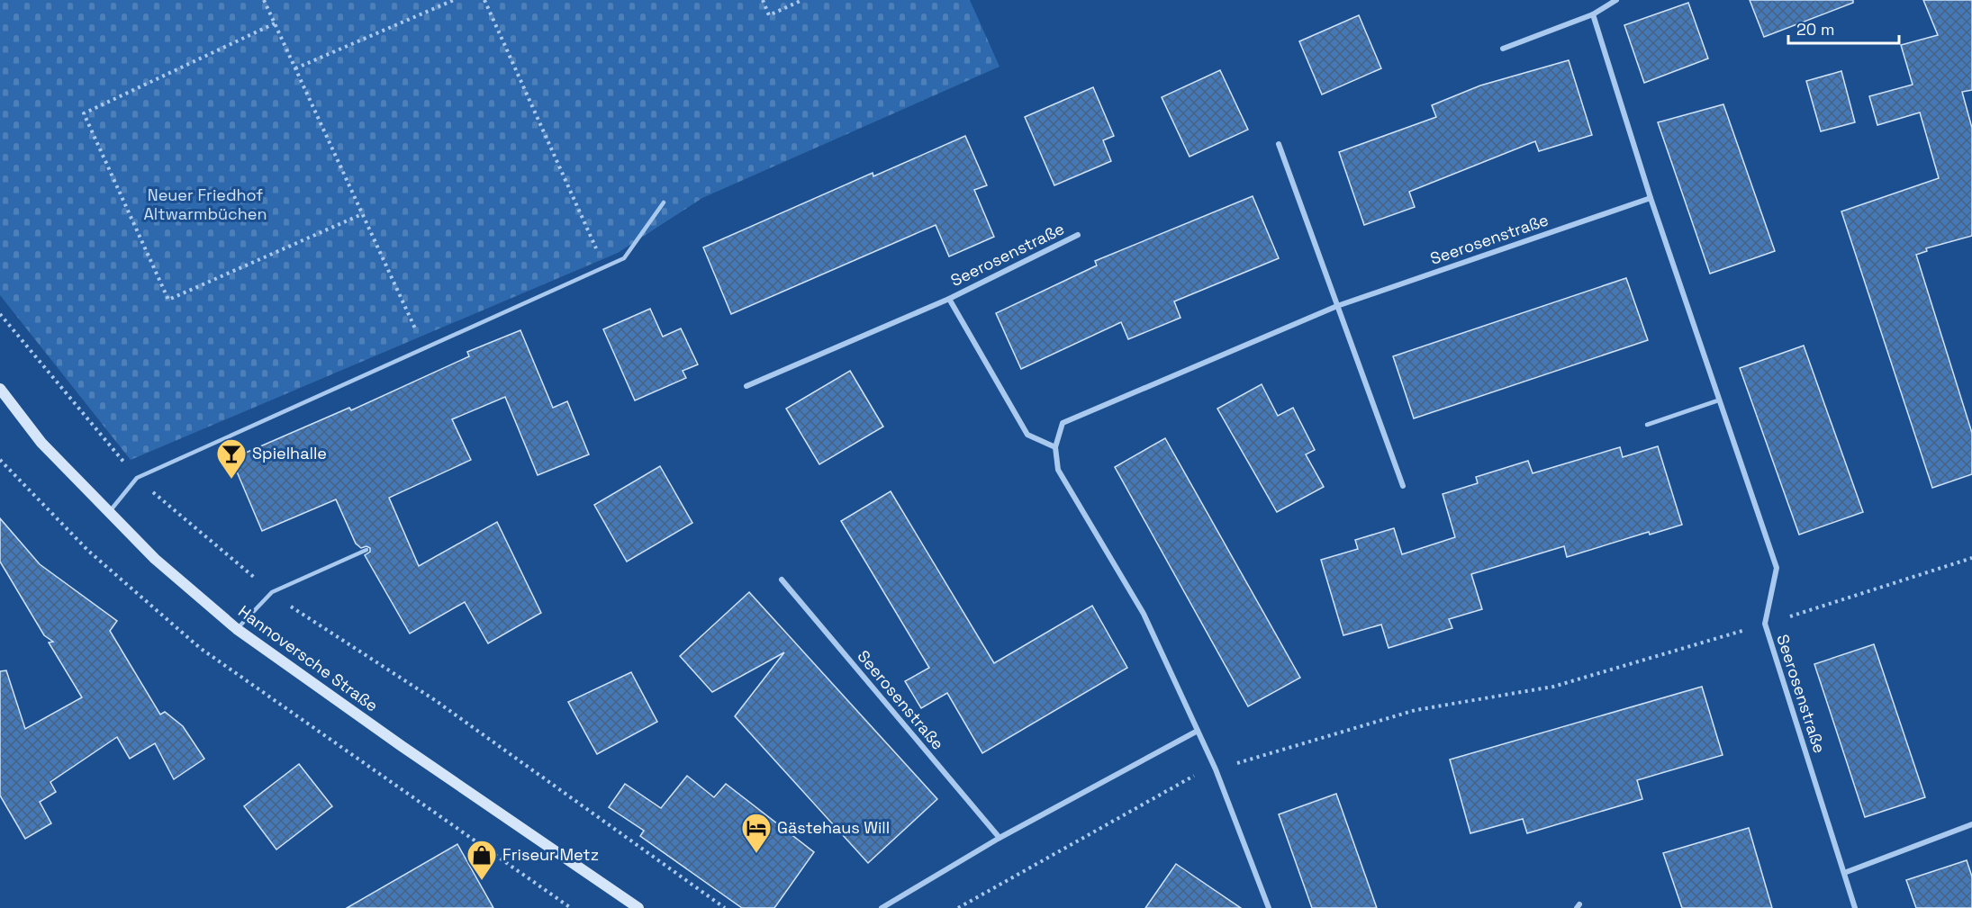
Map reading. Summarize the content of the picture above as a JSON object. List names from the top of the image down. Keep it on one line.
{"streets":{"main road":["Hannoversche Straße"],"street":["Seerosenstraße"]},"parks":["Neuer Friedhof Altwarmbüchen"],"places":{"bar":["Spielhalle"],"hotel":["Gästehaus Will"],"shop":["Friseur Metz"]},"scale_bar":"20 m"}
